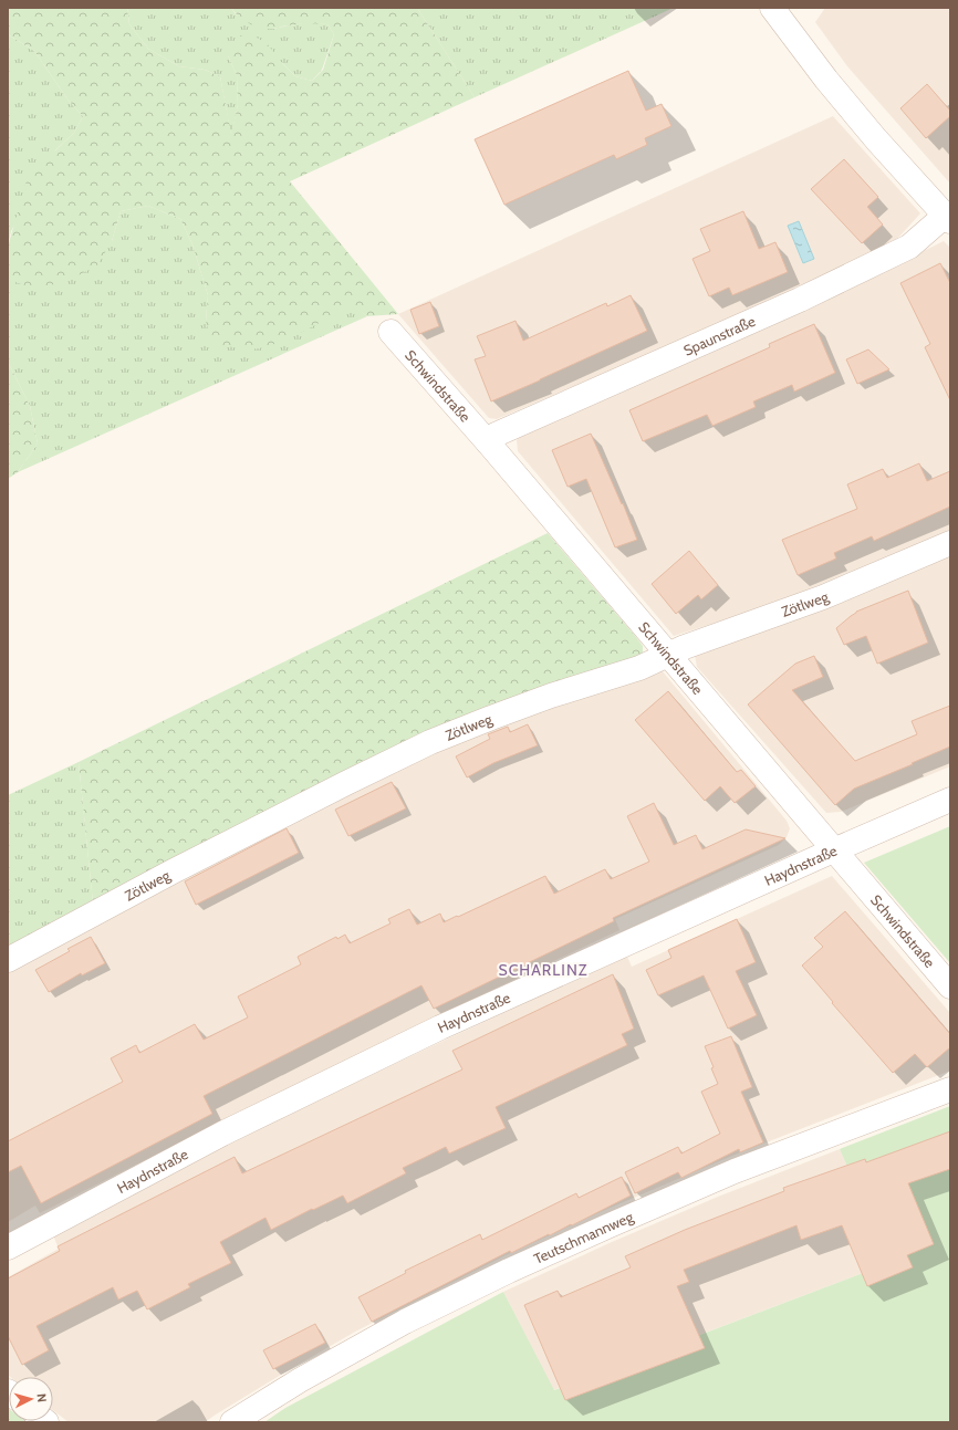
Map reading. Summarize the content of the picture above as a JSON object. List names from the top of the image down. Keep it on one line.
{"streets":{"street":["Spaunstraße","Schwindstraße","Zötlweg","Haydnstraße","Teutschmannweg"]},"crossings":[["Spaunstraße","Schwindstraße"],["Schwindstraße","Zötlweg"],["Schwindstraße","Haydnstraße"]],"districts":["SCHARLINZ"],"north":"right"}
